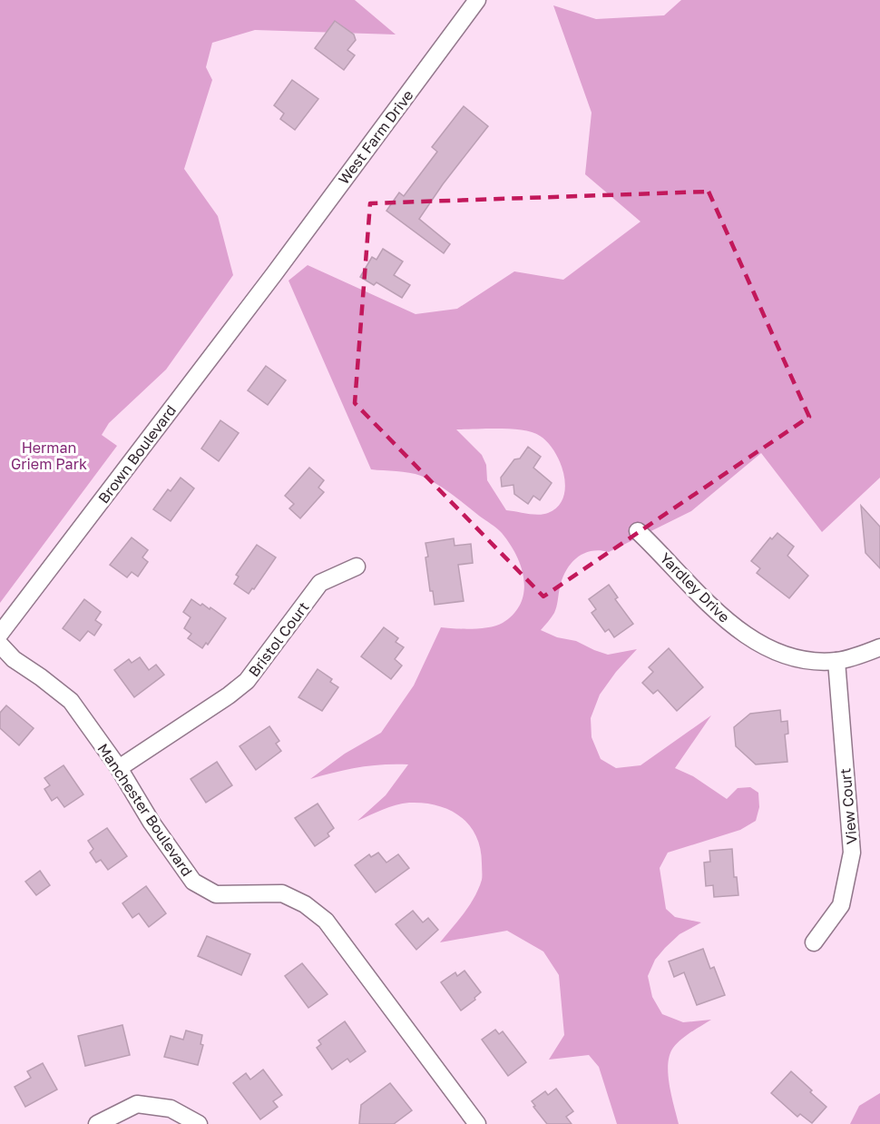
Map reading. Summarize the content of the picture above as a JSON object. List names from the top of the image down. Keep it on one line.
{"streets":{"street":["West Farm Drive","Brown Boulevard","Yardley Drive","Bristol Court","View Court","Manchester Boulevard"]},"crossings":[["West Farm Drive","Brown Boulevard"],["Yardley Drive","View Court"],["Bristol Court","Manchester Boulevard"]],"parks":["Herman Griem Park"]}
